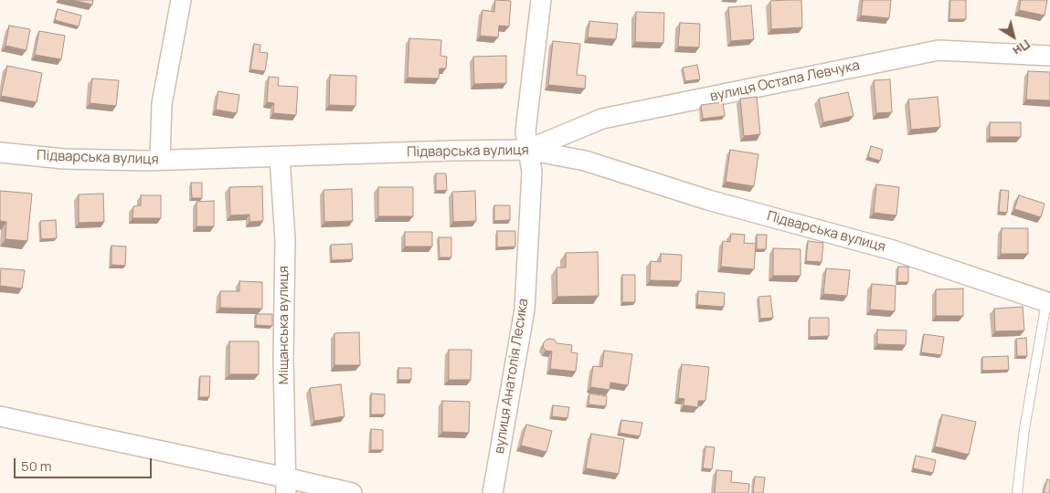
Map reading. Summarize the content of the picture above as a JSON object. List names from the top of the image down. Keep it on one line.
{"streets":{"street":["вулиця Остапа Левчука","Підварська вулиця","Міщанська вулиця","вулиця Анатолія Лесика"]},"crossings":[["вулиця Остапа Левчука","Підварська вулиця"],["вулиця Остапа Левчука","вулиця Анатолія Лесика"],["Підварська вулиця","Міщанська вулиця"],["Підварська вулиця","вулиця Анатолія Лесика"]],"scale_bar":"50 m","north":"bottom right"}
